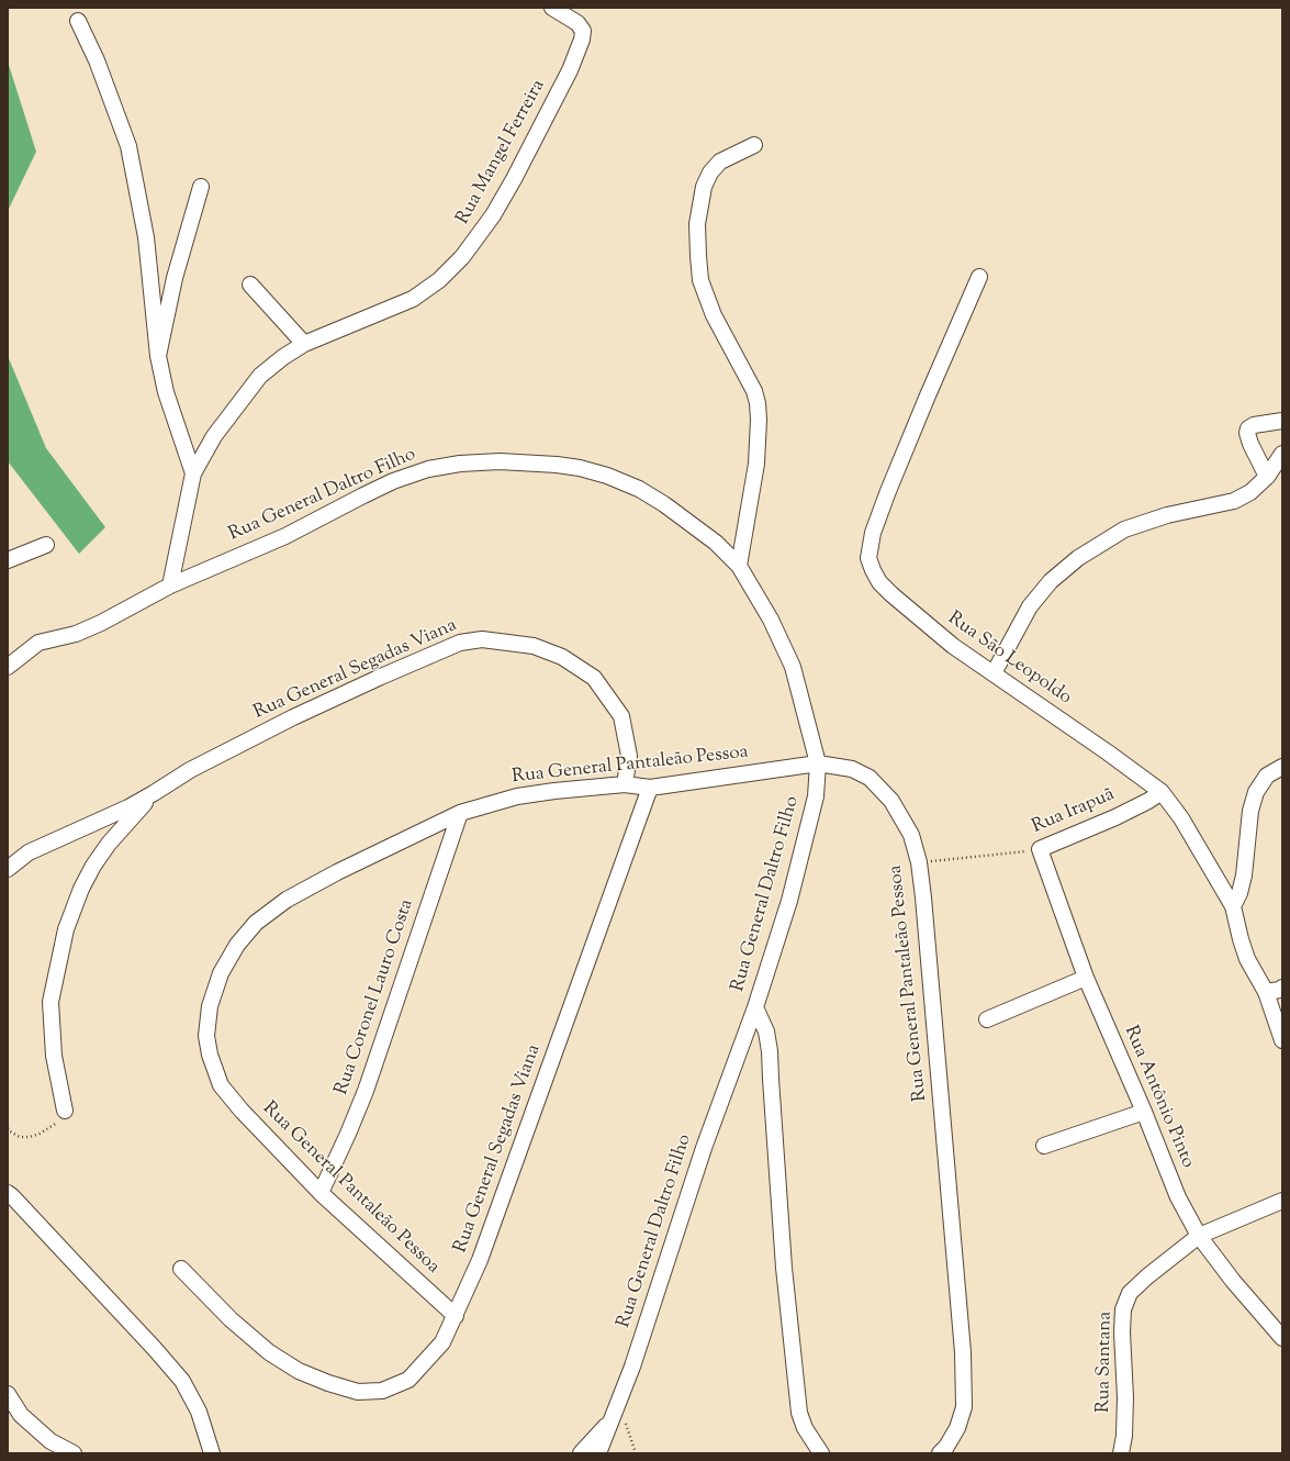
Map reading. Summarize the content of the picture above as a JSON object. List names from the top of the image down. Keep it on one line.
{"streets":{"street":["Rua Mangel Ferreira","Rua General Daltro Filho","Rua São Leopoldo","Rua General Segadas Viana","Rua General Pantaleão Pessoa","Rua Irapuã","Rua Coronel Lauro Costa","Rua Antônio Pinto","Rua Santana"]},"crossings":[["Rua Mangel Ferreira","Rua General Daltro Filho"],["Rua General Daltro Filho","Rua General Pantaleão Pessoa"],["Rua São Leopoldo","Rua Irapuã"],["Rua General Segadas Viana","Rua General Pantaleão Pessoa"],["Rua General Pantaleão Pessoa","Rua Irapuã"],["Rua General Pantaleão Pessoa","Rua Coronel Lauro Costa"],["Rua Irapuã","Rua Antônio Pinto"],["Rua Antônio Pinto","Rua Santana"]]}
